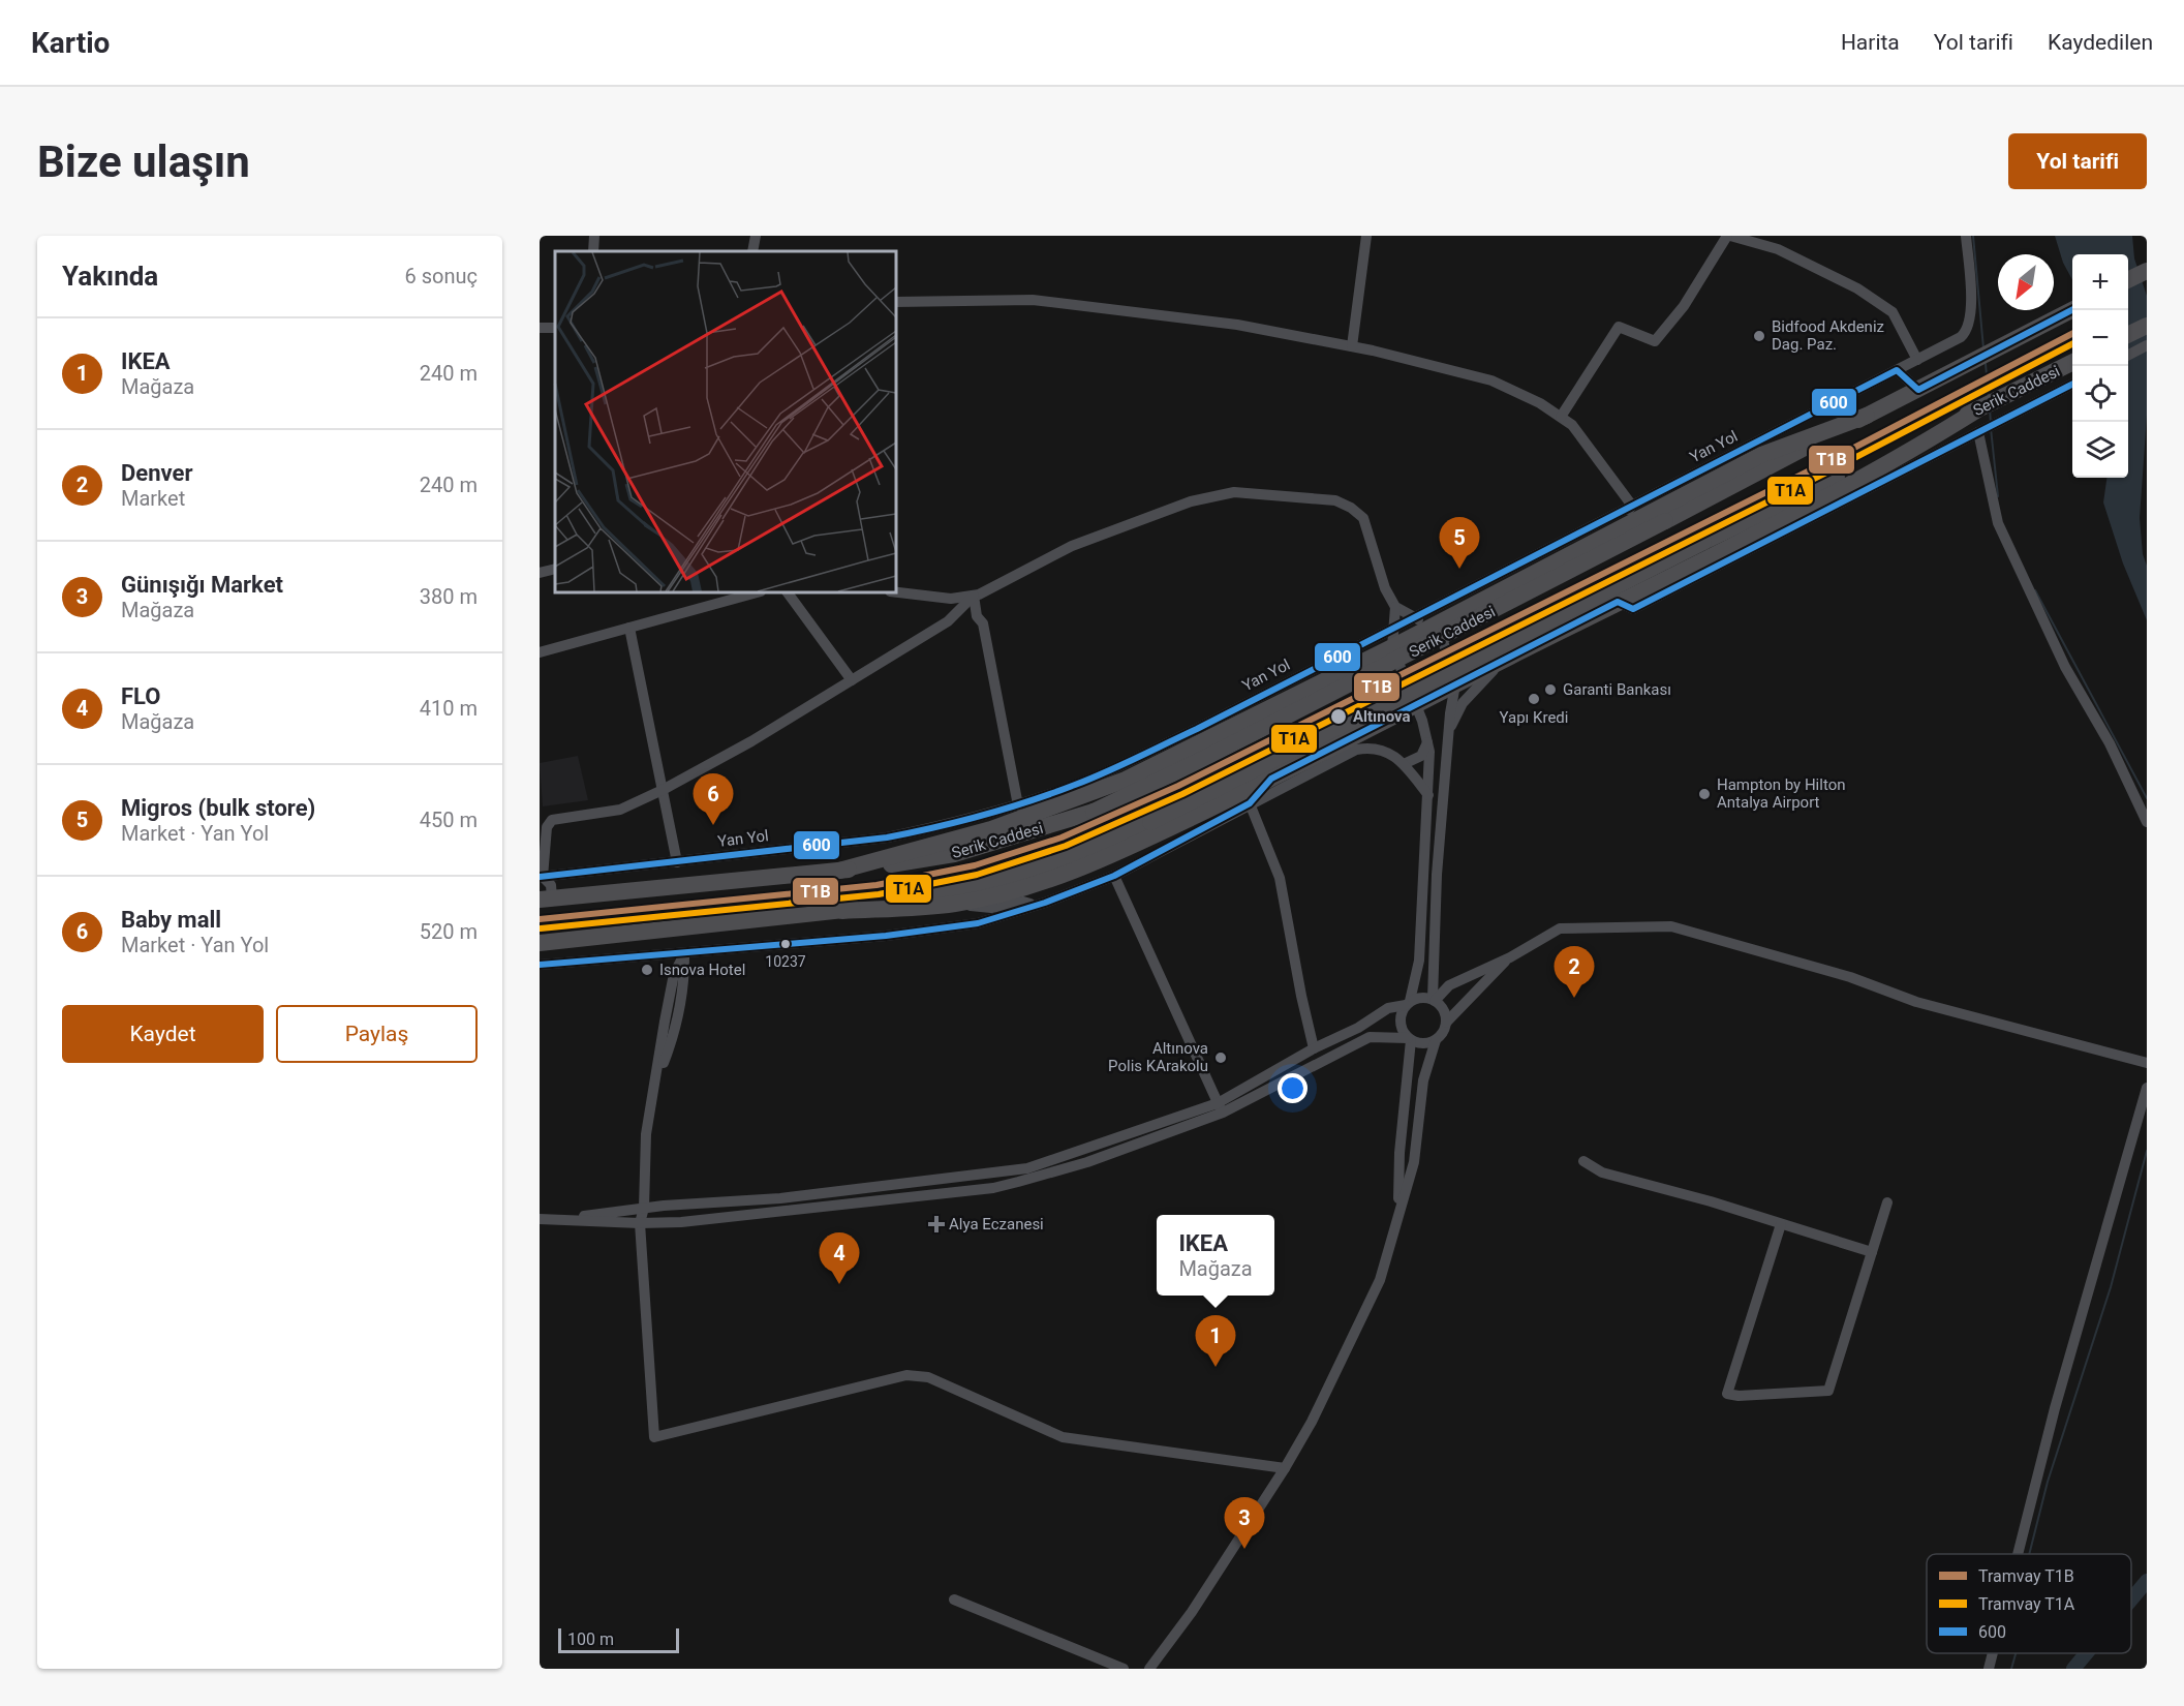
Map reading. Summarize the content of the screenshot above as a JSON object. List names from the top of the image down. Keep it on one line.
{"streets":{"highway":["Serik Caddesi"],"street":["Yan Yol"]},"places":{"other":["Bidfood Akdeniz Dag. Paz.","Garanti Bankası","Yapı Kredi","Altınova","Hampton by Hilton Antalya Airport","10237","Isnova Hotel","Altınova Polis KArakolu"],"health":["Alya Eczanesi"]},"lines":["transit line 600","tram line T1B","tram line T1A"],"legend":["Tramvay T1B","Tramvay T1A","600"],"scale_bar":"100 m","north":"bottom left","page":{"header":"Kartio","nav":["Harita","Yol tarifi","Kaydedilen"],"buttons":["Yol tarifi",["Kaydet","Paylaş"]],"title":"Bize ulaşın","heading":["Yakında","6 sonuç"],"map_buttons":["+","−"],"list":[{"mark":"1","name":"IKEA","note":"Mağaza","value":"240 m"},{"mark":"2","name":"Denver","note":"Market","value":"240 m"},{"mark":"3","name":"Günışığı Market","note":"Mağaza","value":"380 m"},{"mark":"4","name":"FLO","note":"Mağaza","value":"410 m"},{"mark":"5","name":"Migros (bulk store)","note":"Market · Yan Yol","value":"450 m"},{"mark":"6","name":"Baby mall","note":"Market · Yan Yol","value":"520 m"}],"pins":["5","6","2","4","1","3"],"popup":["IKEA","Mağaza"],"scale":"100 m"}}
